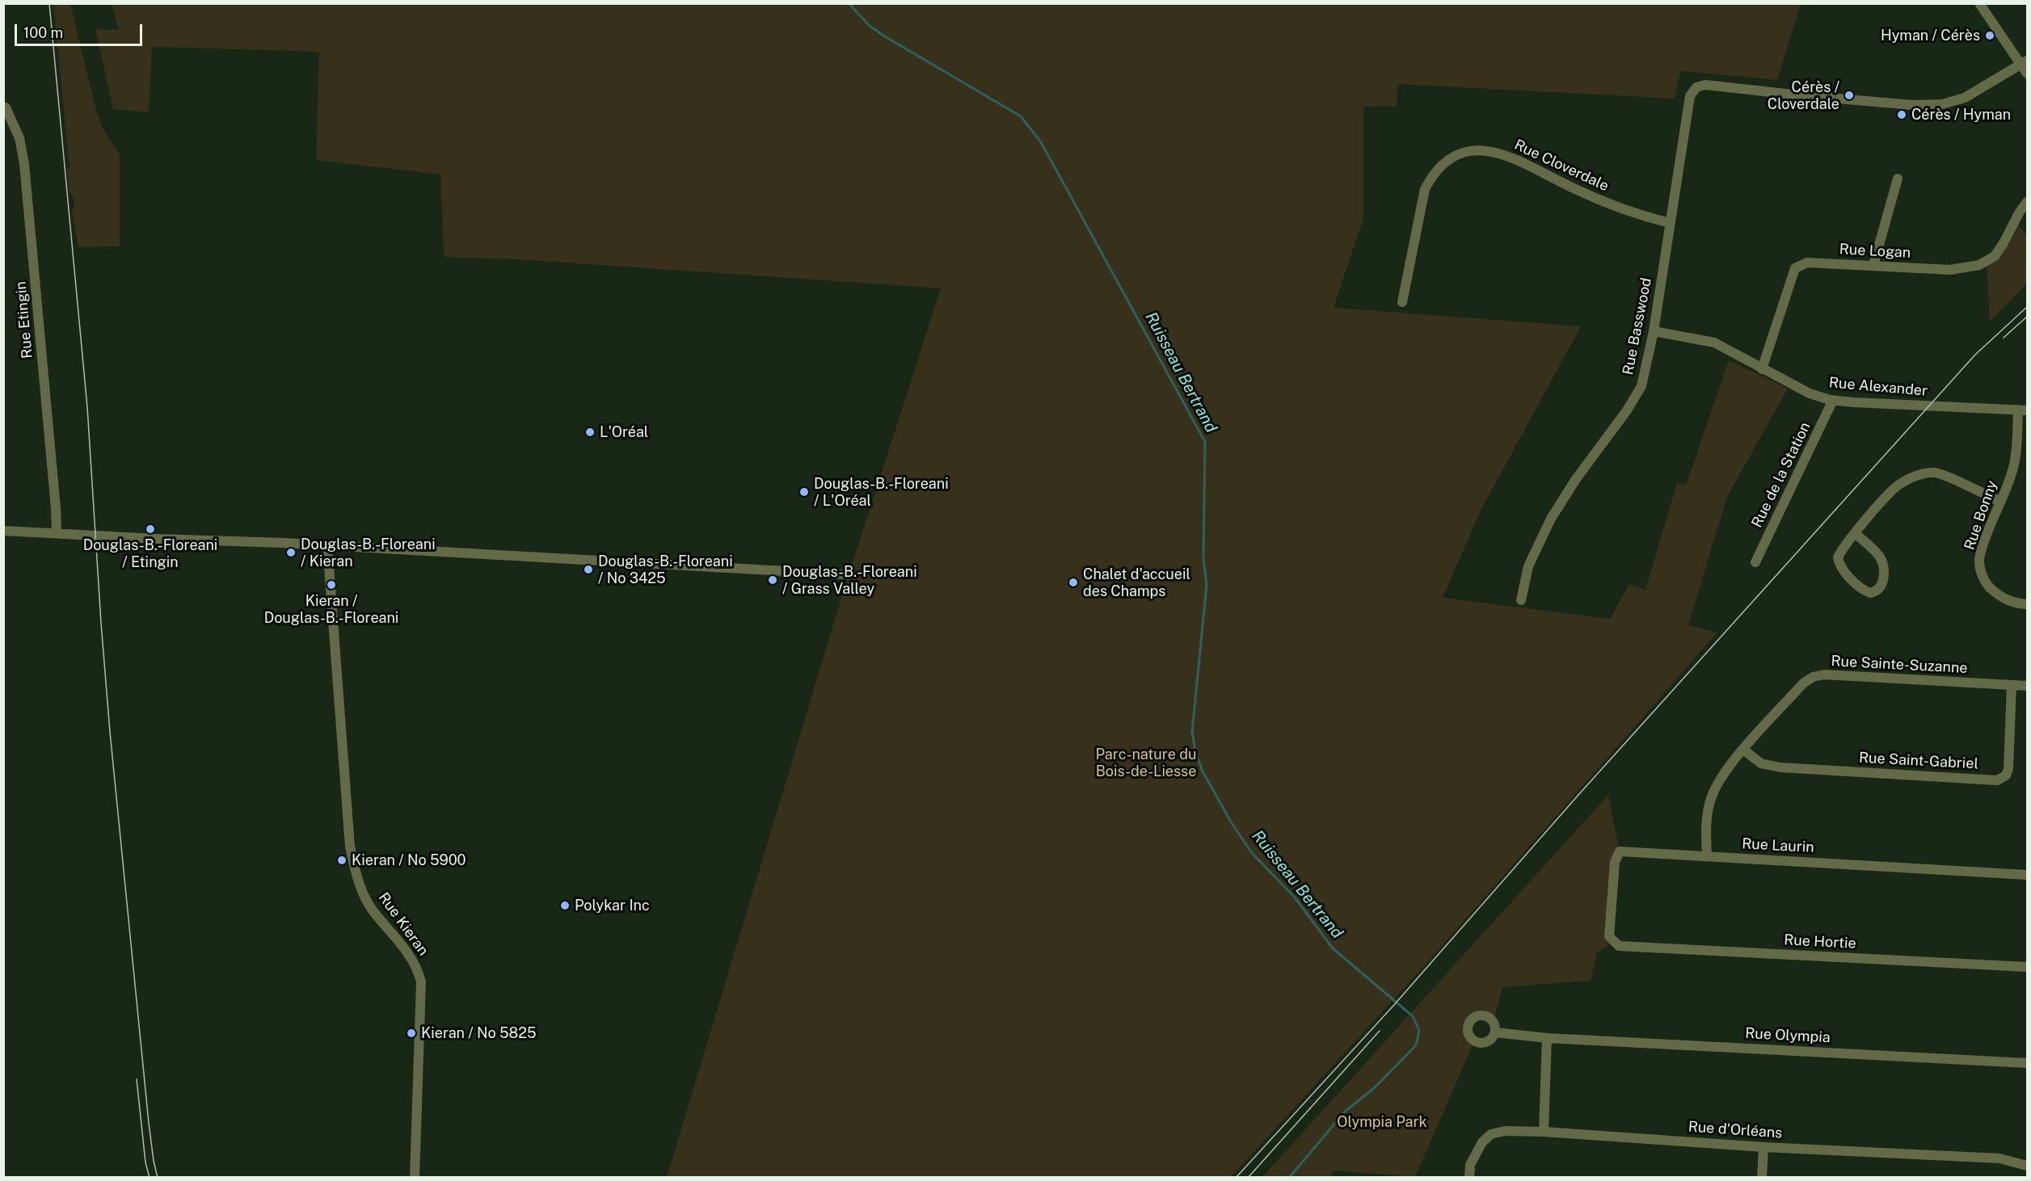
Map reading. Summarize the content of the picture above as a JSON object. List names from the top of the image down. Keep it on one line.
{"streets":{"street":["Rue Cloverdale","Rue Logan","Rue Etingin","Rue Basswood","Rue Alexander","Rue de la Station","Rue Bonny","Rue Sainte-Suzanne","Rue Saint-Gabriel","Rue Laurin","Rue Kieran","Rue Hortie","Rue Olympia","Rue d'Orléans"]},"crossings":[["Rue Cloverdale","Rue Basswood"],["Rue Logan","Rue Alexander"],["Rue Basswood","Rue Alexander"],["Rue Alexander","Rue de la Station"],["Rue Alexander","Rue Bonny"],["Rue Sainte-Suzanne","Rue Saint-Gabriel"],["Rue Sainte-Suzanne","Rue Laurin"],["Rue Laurin","Rue Hortie"]],"water":["Ruisseau Bertrand"],"parks":["Parc-nature du Bois-de-Liesse","Olympia Park"],"places":["Hyman / Cérès","Cérès / Cloverdale","Cérès / Hyman","L'Oréal","Douglas-B.-Floreani / L'Oréal","Douglas-B.-Floreani / Etingin","Douglas-B.-Floreani / Kieran","Douglas-B.-Floreani / No 3425","Douglas-B.-Floreani / Grass Valley","Chalet d'accueil des Champs","Kieran / Douglas-B.-Floreani","Kieran / No 5900","Polykar Inc","Kieran / No 5825"],"scale_bar":"100 m"}
